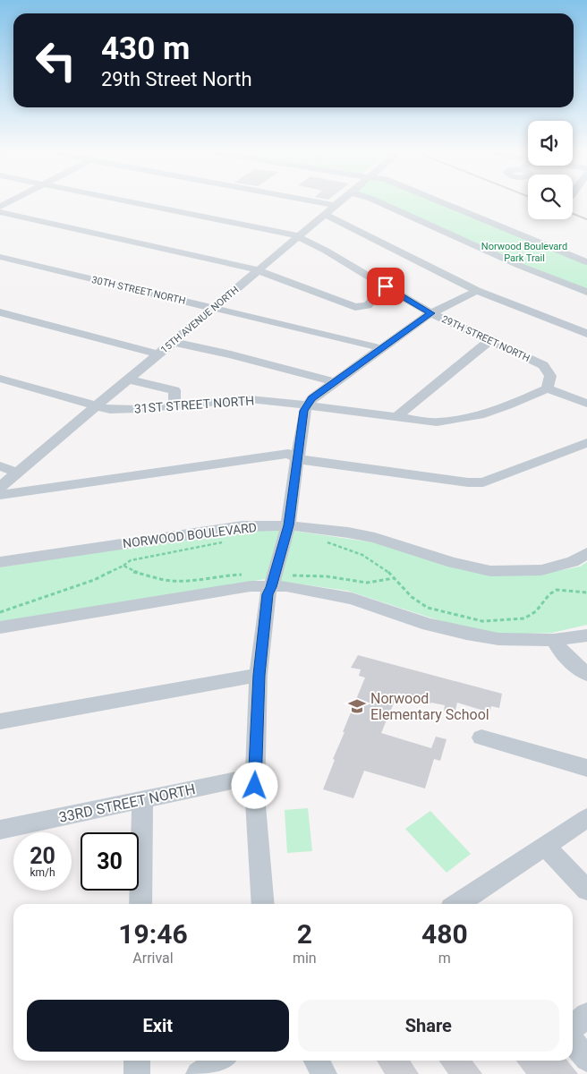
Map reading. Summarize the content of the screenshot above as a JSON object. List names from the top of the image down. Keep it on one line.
{"streets":{"street":["30TH STREET NORTH","15TH AVENUE NORTH","29TH STREET NORTH","31ST STREET NORTH","NORWOOD BOULEVARD","33RD STREET NORTH"]},"crossings":[["30TH STREET NORTH","15TH AVENUE NORTH"],["15TH AVENUE NORTH","29TH STREET NORTH"],["15TH AVENUE NORTH","31ST STREET NORTH"],["29TH STREET NORTH","31ST STREET NORTH"]],"parks":["Norwood Boulevard Park Trail"],"places":{"school or university":["Norwood Elementary School"]},"page":{"turn":["430 m","29th Street North"],"speed":"20 km/h","limit":"30","eta":["19:46","Arrival","2","min","480","m"],"buttons":["Exit","Share"]}}
